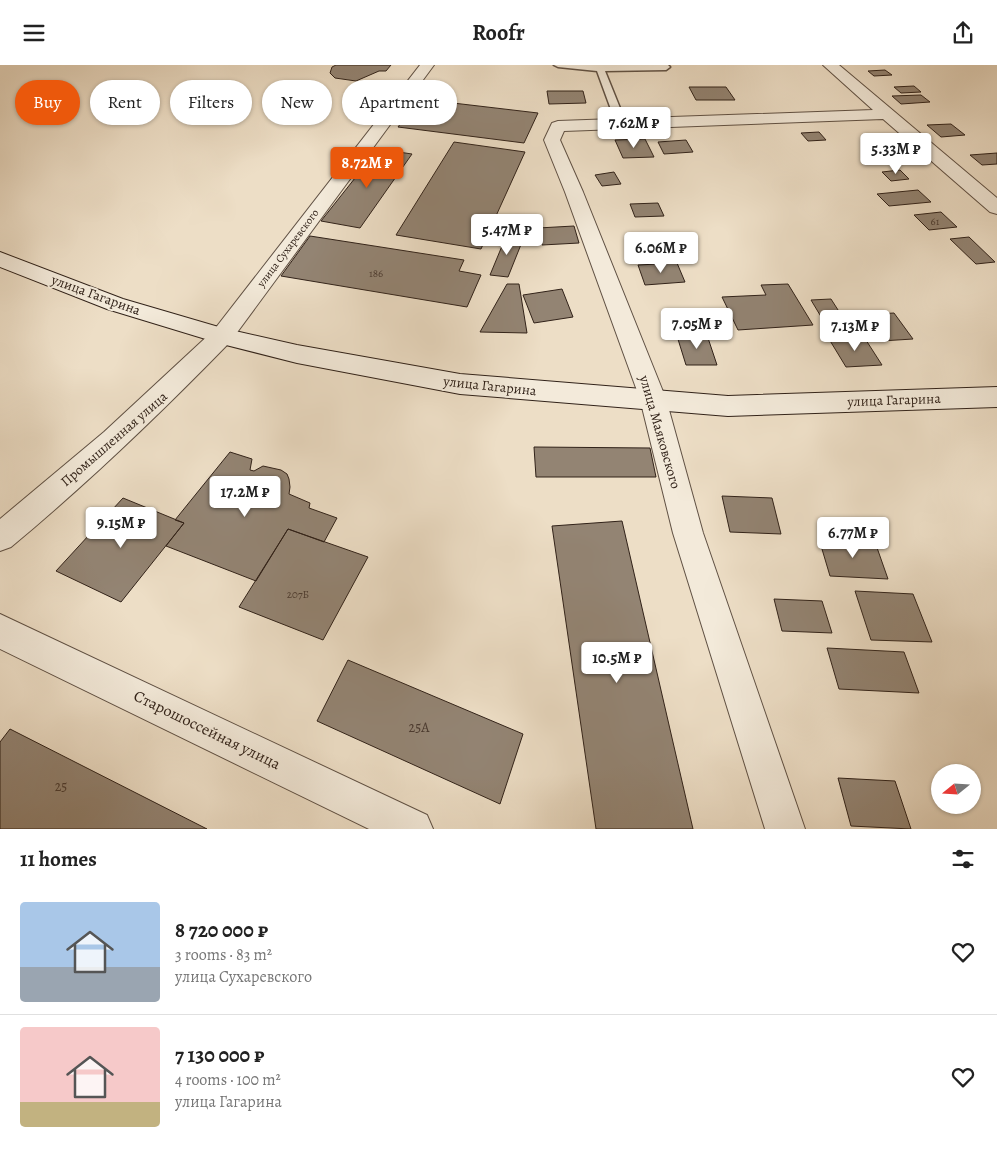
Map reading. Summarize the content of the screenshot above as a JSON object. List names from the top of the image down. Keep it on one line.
{"streets":{"street":["улица Сухаревского","улица Гагарина","улица Маяковского","Промышленная улица","Старошоссейная улица"]},"crossings":[["улица Сухаревского","улица Гагарина"],["улица Сухаревского","Промышленная улица"],["улица Гагарина","улица Маяковского"],["улица Гагарина","Промышленная улица"]],"house_numbers":["61","186","207Б","25А","25"],"north":"left","page":{"header":"Roofr","chip":["Buy","Rent","Filters","New","Apartment"],"price":["7.62M ₽","5.33M ₽","8.72M ₽","5.47M ₽","6.06M ₽","7.05M ₽","7.13M ₽","17.2M ₽","9.15M ₽","6.77M ₽","10.5M ₽"],"heading":"11 homes","list":[{"name":"8 720 000 ₽","note":"3 rooms · 83 m² · улица Сухаревского"},{"name":"7 130 000 ₽","note":"4 rooms · 100 m² · улица Гагарина"}]}}
